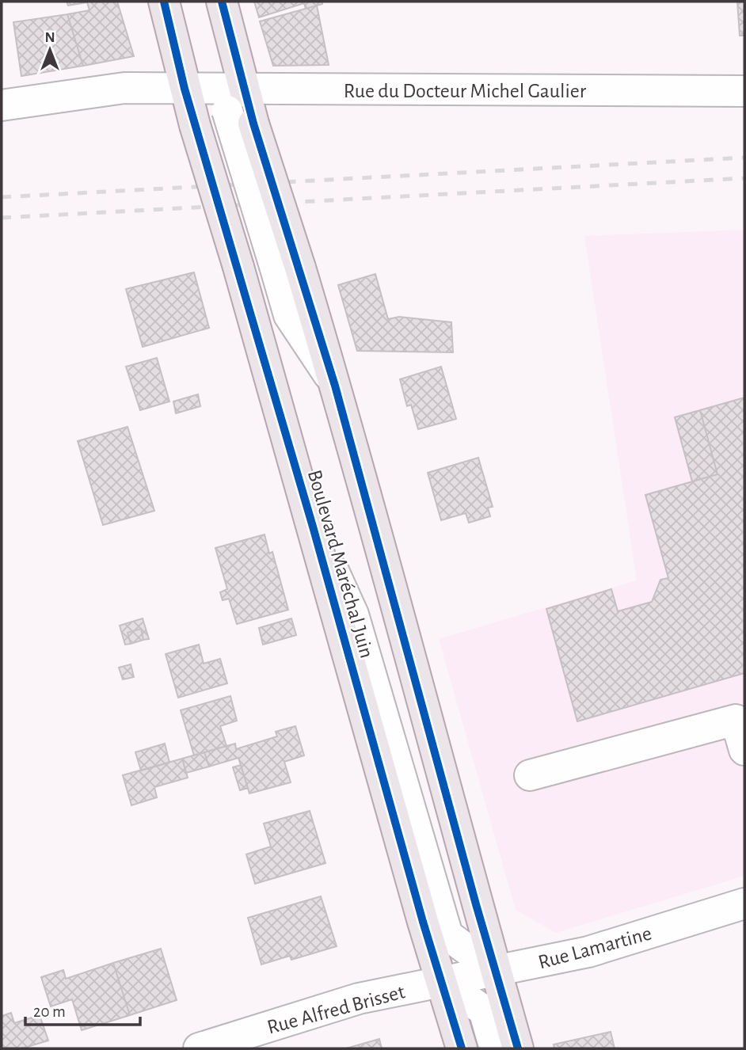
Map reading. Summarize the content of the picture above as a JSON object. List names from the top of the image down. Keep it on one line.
{"streets":{"main road":["Boulevard Maréchal Juin"],"street":["Rue du Docteur Michel Gaulier","Rue Lamartine","Rue Alfred Brisset"]},"crossings":[["Rue du Docteur Michel Gaulier","Boulevard Maréchal Juin"],["Boulevard Maréchal Juin","Rue Lamartine"],["Boulevard Maréchal Juin","Rue Alfred Brisset"],["Rue Lamartine","Rue Alfred Brisset"]],"scale_bar":"20 m","north":"top"}
